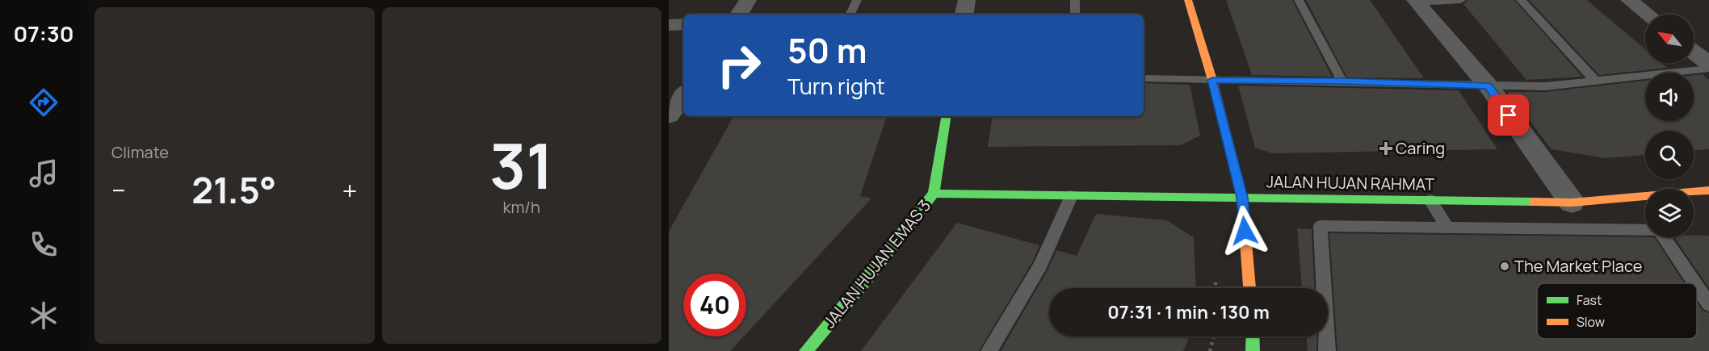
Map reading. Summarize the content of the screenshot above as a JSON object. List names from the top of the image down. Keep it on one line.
{"streets":{"street":["JALAN HUJAN RAHMAT","JALAN HUJAN EMAS 3"]},"crossings":[["JALAN HUJAN RAHMAT","JALAN HUJAN EMAS 3"]],"places":{"health":["Caring"],"other":["The Market Place"]},"legend":["Fast","Slow"],"north":"top left","page":{"tabs":"07:30","tile":["Climate",["31","km/h"]],"turn":["50 m","Turn right"],"heat":["−","21.5°","+"],"limit":"40","trip":"07:31 · 1 min · 130 m"}}
